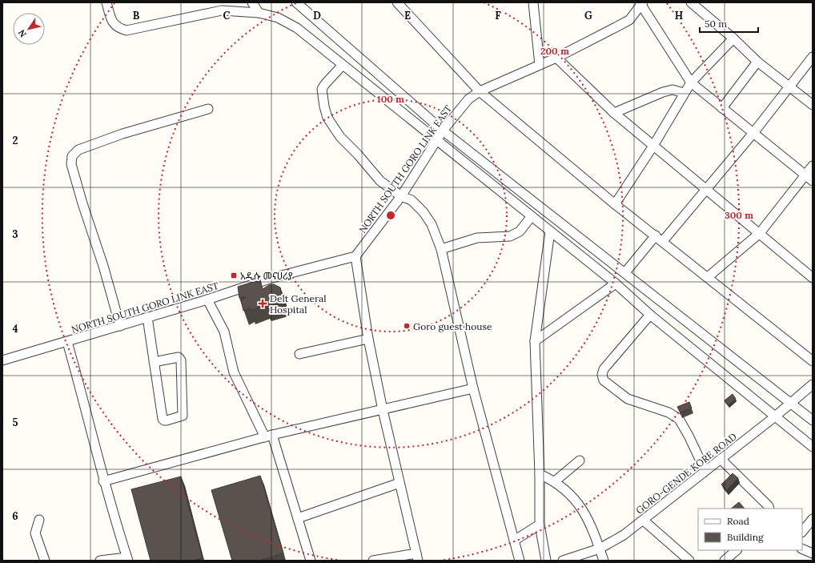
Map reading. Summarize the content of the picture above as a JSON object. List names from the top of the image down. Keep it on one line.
{"streets":{"street":["NORTH SOUTH GORO LINK EAST","GORO-GENDE KORE ROAD"]},"places":{"transit":["አዲሱ መናሀሪያ"],"health":["Delt General Hospital"],"other":["Goro guest house"]},"legend":["Road","Building"],"scale_bar":"50 m","north":"bottom left","grid":{"columns":["B","C","D","E","F","G","H"],"rows":["2","3","4","5","6"]},"rings":["200 m","100 m","300 m"]}
